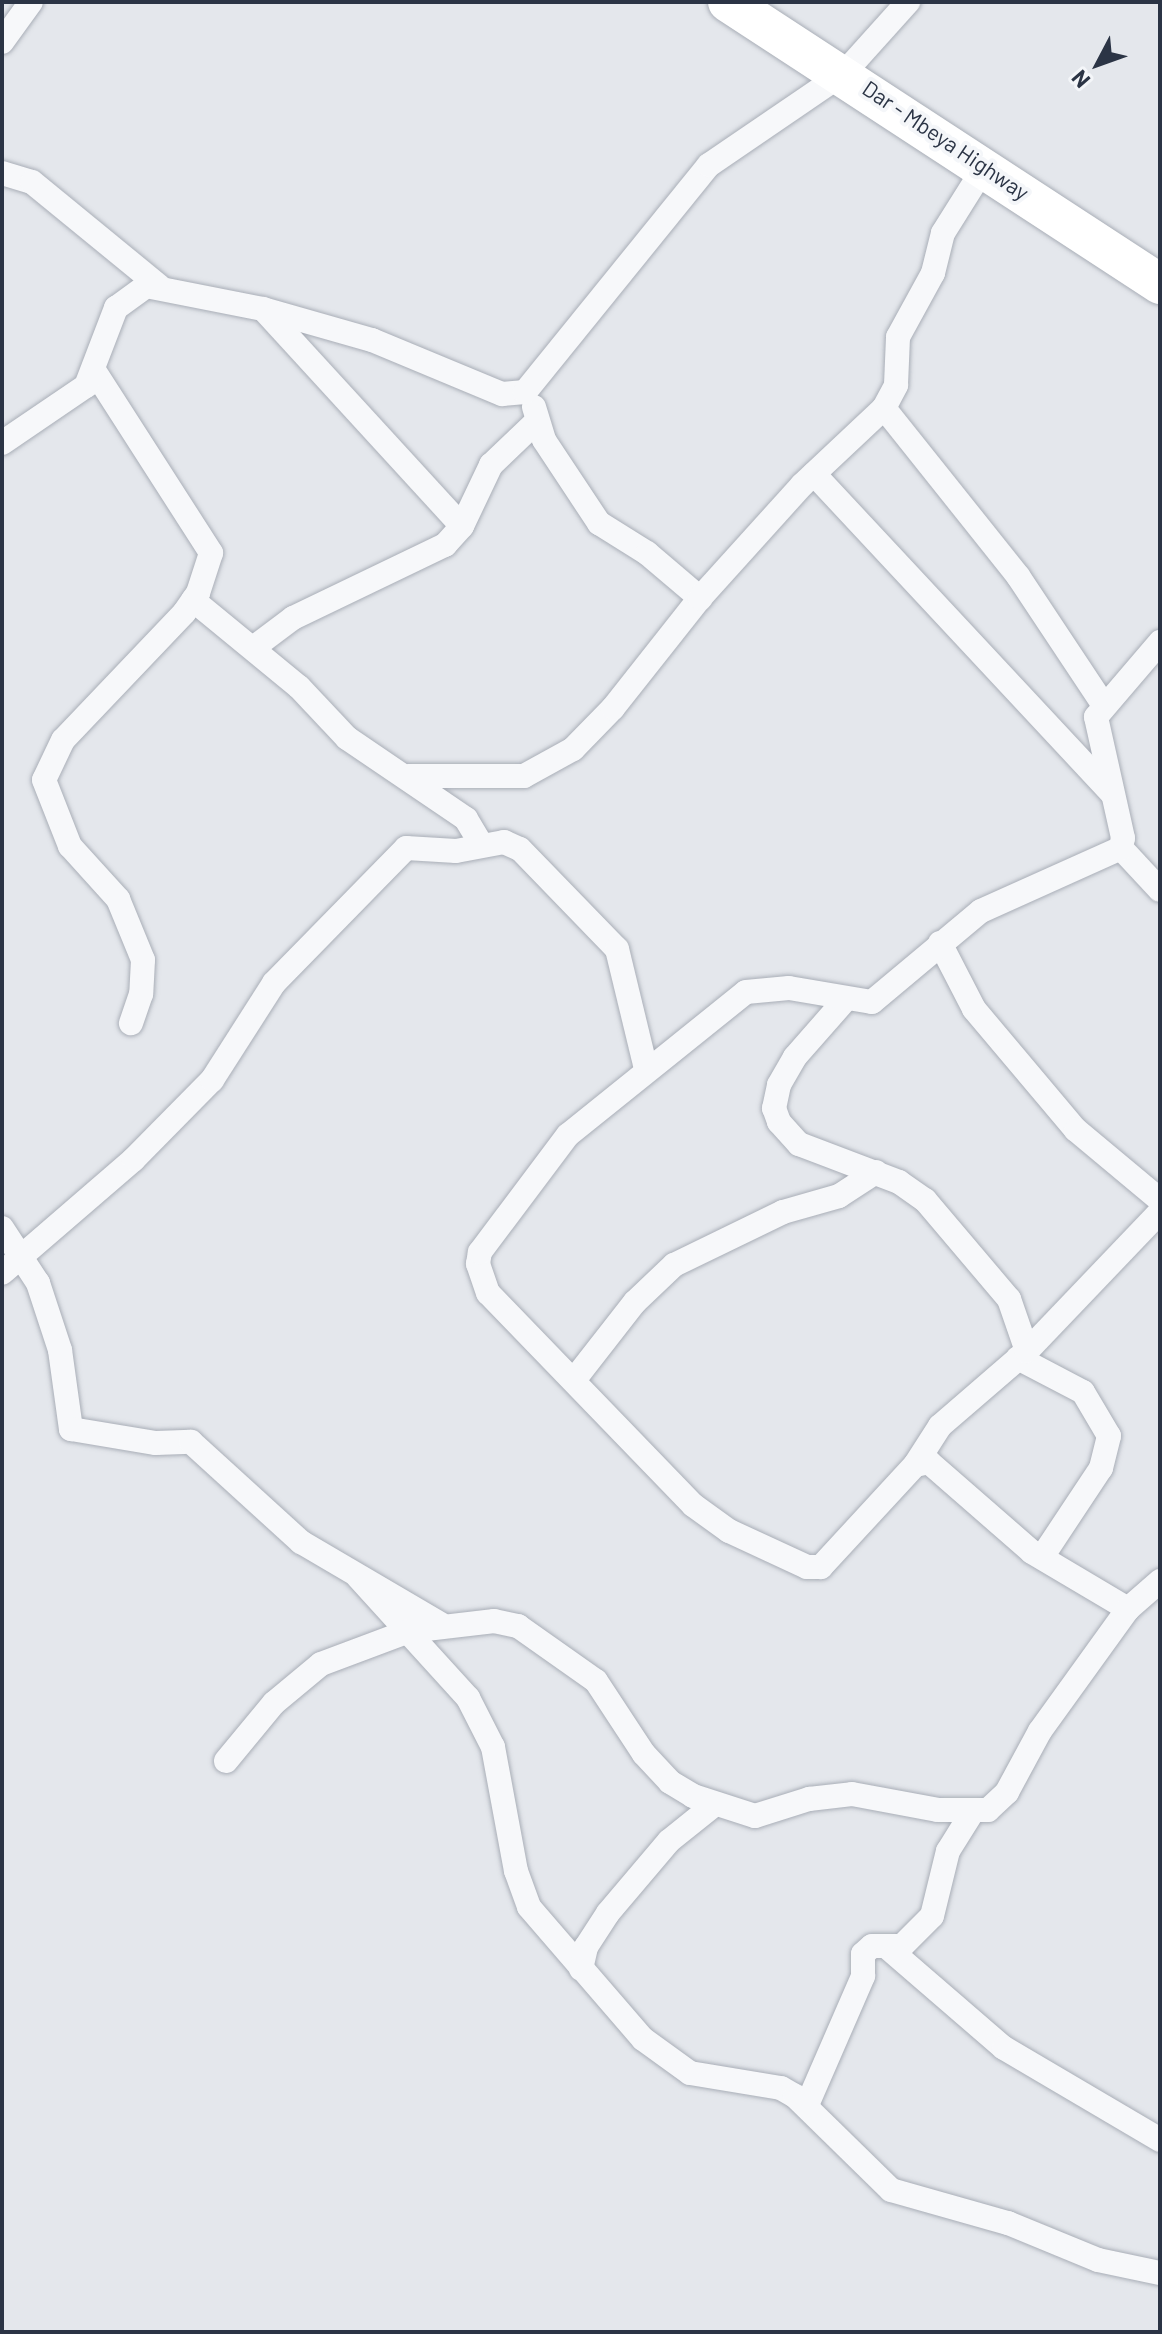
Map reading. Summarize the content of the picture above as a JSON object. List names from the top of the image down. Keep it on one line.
{"streets":{"highway":["Dar - Mbeya Highway"]},"north":"bottom left"}
